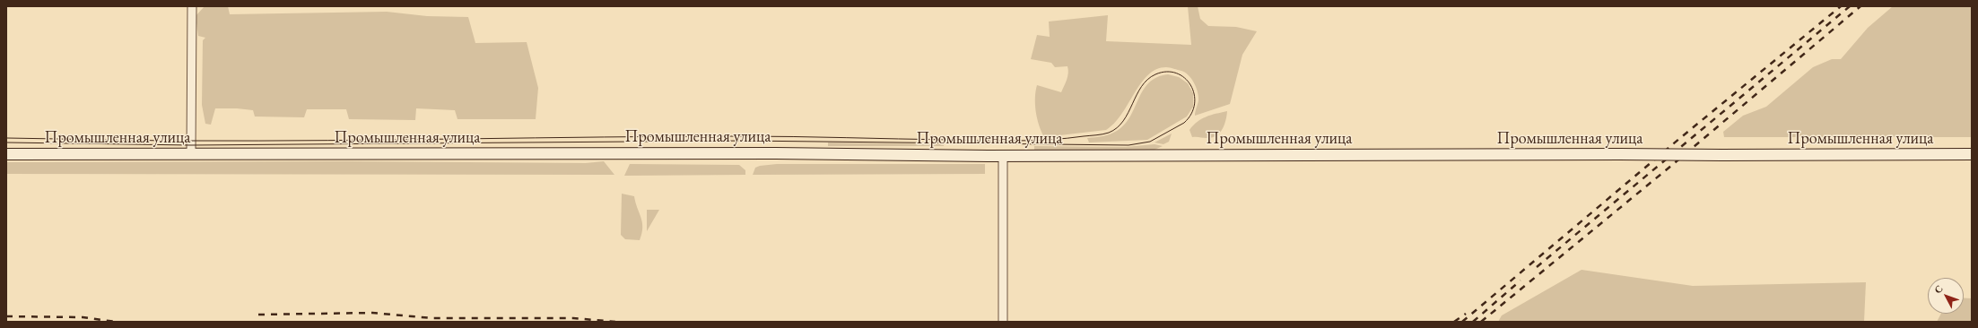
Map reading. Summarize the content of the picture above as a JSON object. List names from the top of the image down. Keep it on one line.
{"streets":{"street":["Промышленная улица"]},"north":"top left"}
